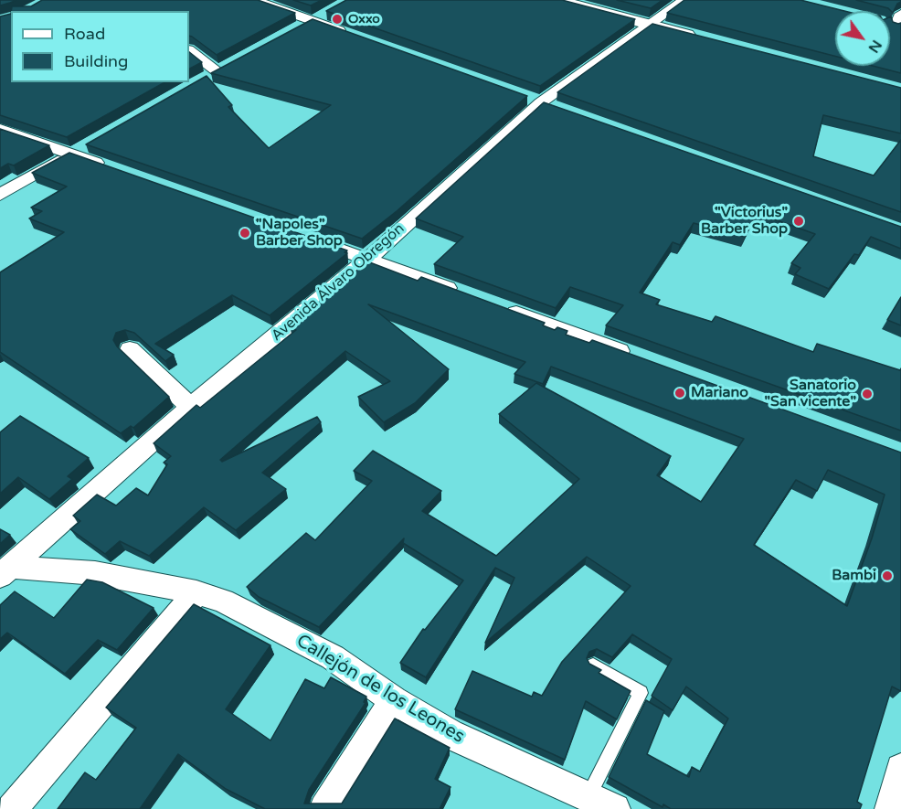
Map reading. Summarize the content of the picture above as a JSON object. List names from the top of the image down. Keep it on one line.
{"streets":{"street":["Avenida Álvaro Obregón","Callejón de los Leones"]},"crossings":[["Avenida Álvaro Obregón","Callejón de los Leones"]],"places":["Oxxo","\"Victorius\" Barber Shop","\"Napoles\" Barber Shop","Mariano","Sanatorio \"San vicente\"","Bambi"],"legend":["Road","Building"],"north":"bottom right"}
